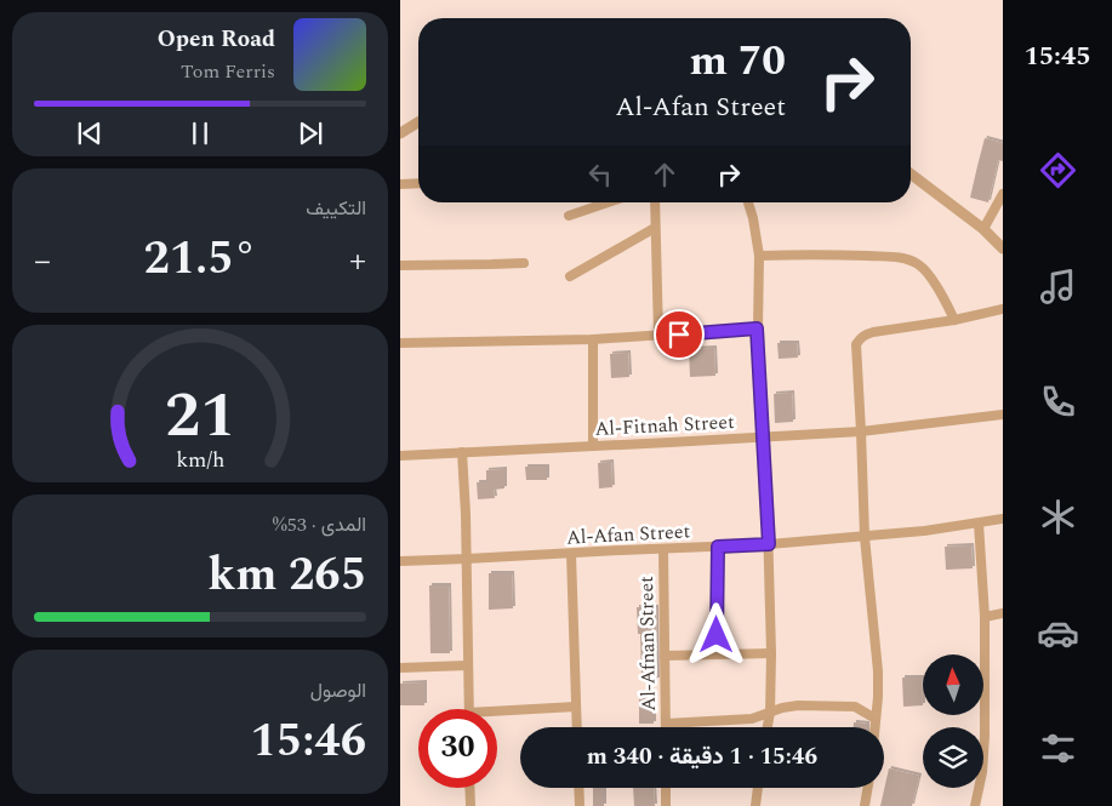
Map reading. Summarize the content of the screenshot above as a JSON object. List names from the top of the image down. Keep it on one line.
{"streets":{"street":["Al-Fitnah Street","Al-Afan Street","Al-Afnan Street"]},"crossings":[["Al-Afan Street","Al-Afnan Street"]],"north":"top","page":{"tabs":"15:45","turn":["70 m","Al-Afan Street"],"song":["Open Road","Tom Ferris"],"tile":["التكييف",["المدى · 53%","265 km"],["الوصول","15:46"]],"heat":["−","21.5°","+"],"limit":"30","trip":"15:46 · 1 دقيقة · 340 m","gauge":["21","km/h"]}}
